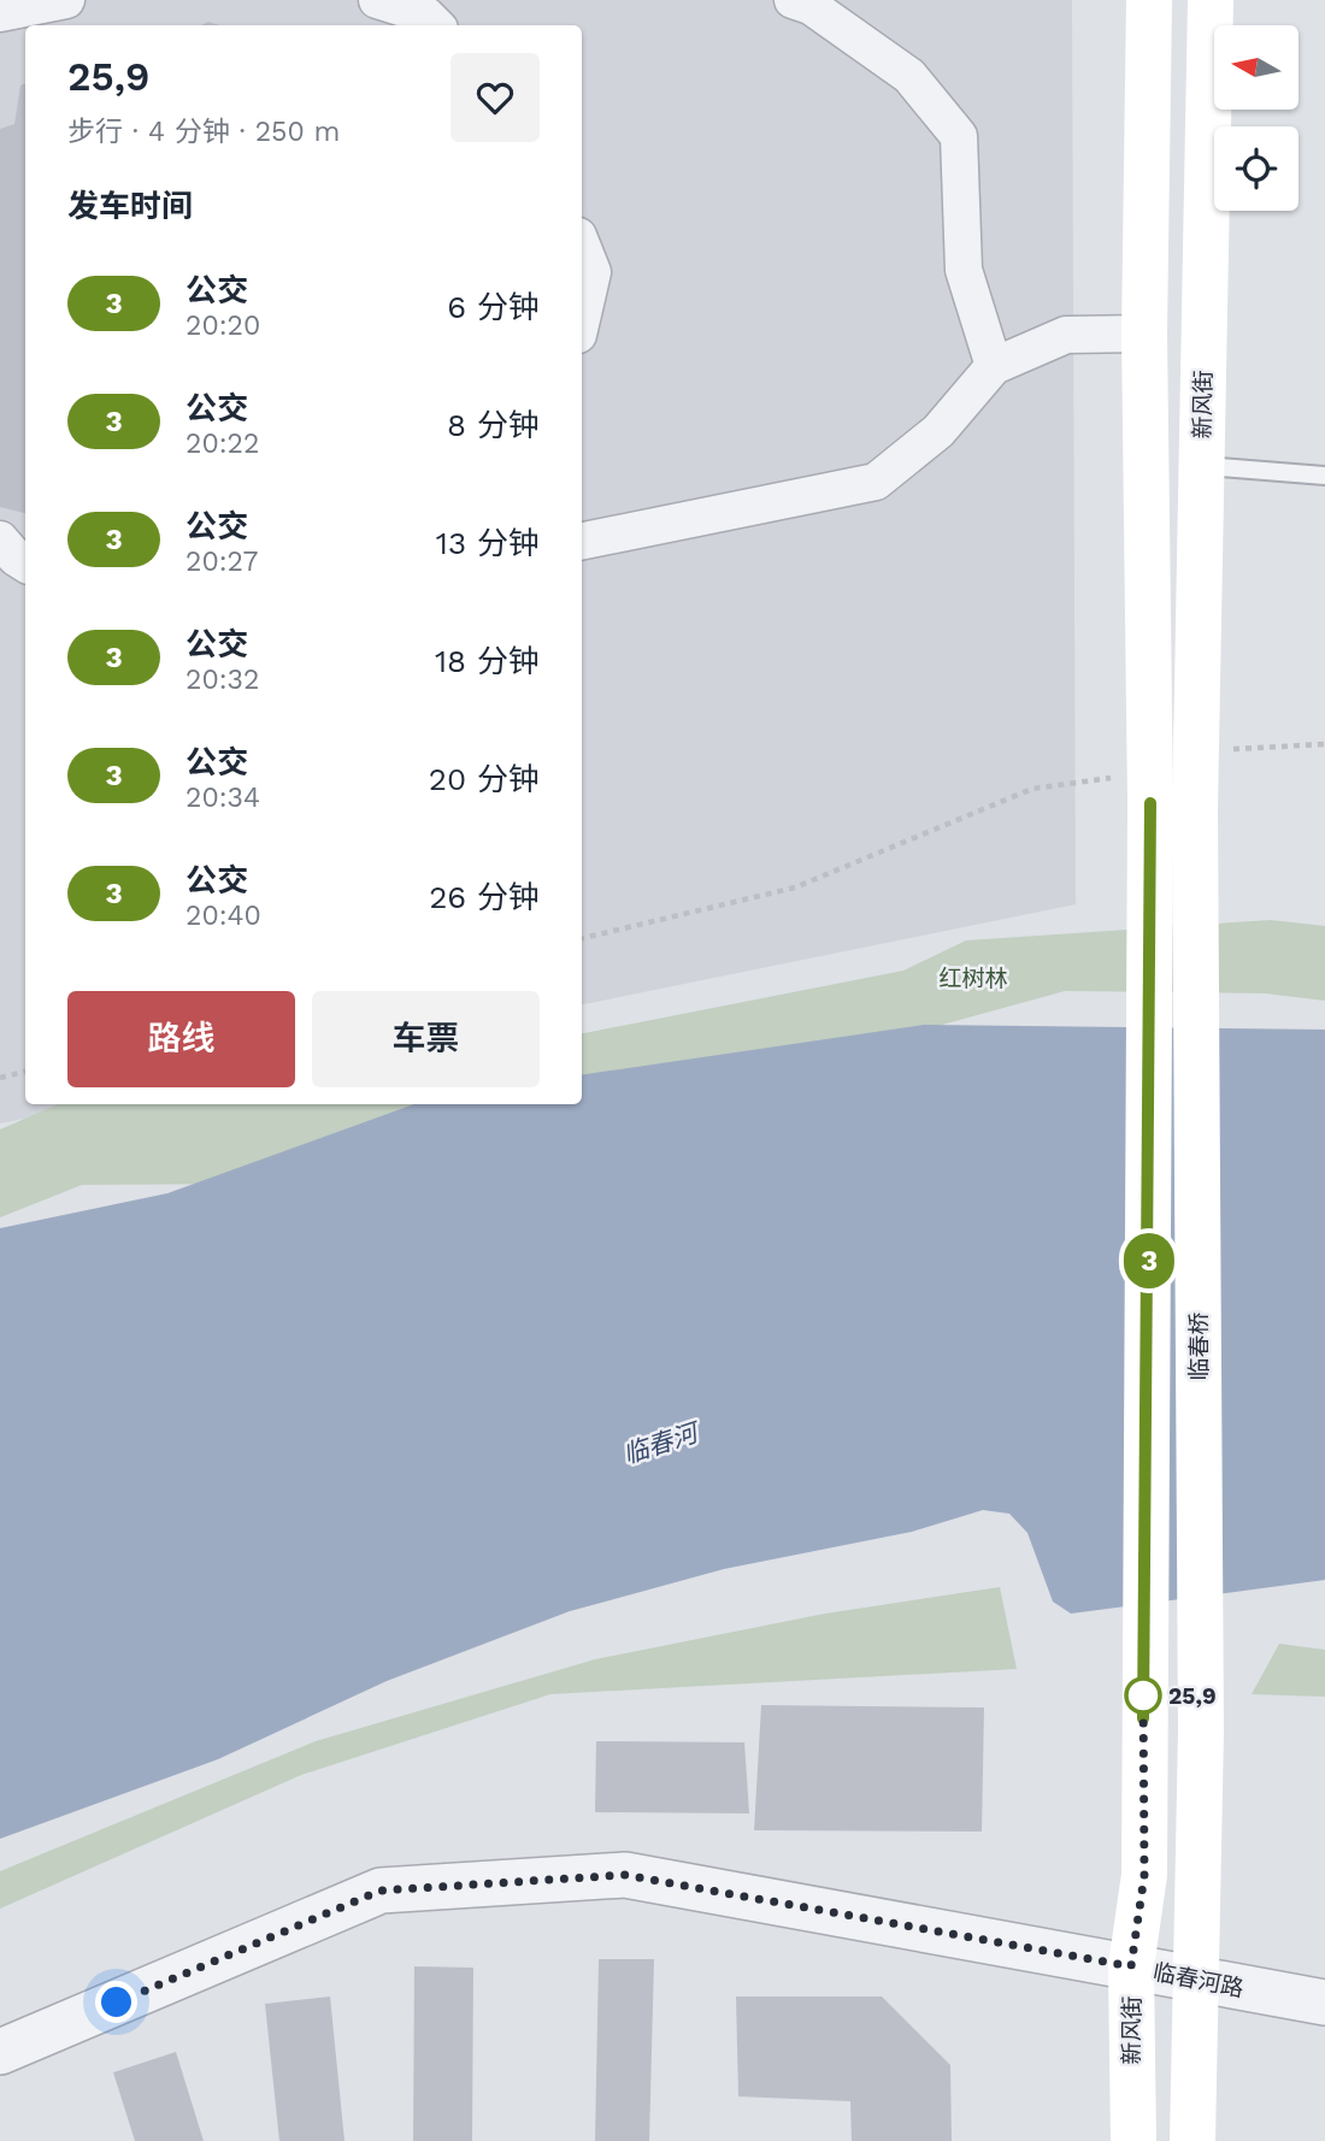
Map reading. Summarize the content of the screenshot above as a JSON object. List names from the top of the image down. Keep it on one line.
{"streets":{"main road":["新风街","临春桥"],"street":["临春河路"]},"crossings":[["新风街","临春桥"],["新风街","临春河路"],["临春桥","临春河路"]],"water":["临春河"],"parks":["红树林"],"places":["25,9"],"lines":["bus line 3"],"north":"left","page":{"on_map":"3","heading":[["25,9","步行 · 4 分钟 · 250 m"],"发车时间"],"list":[{"mark":"3","name":"公交","note":"20:20","value":"6 分钟"},{"mark":"3","name":"公交","note":"20:22","value":"8 分钟"},{"mark":"3","name":"公交","note":"20:27","value":"13 分钟"},{"mark":"3","name":"公交","note":"20:32","value":"18 分钟"},{"mark":"3","name":"公交","note":"20:34","value":"20 分钟"},{"mark":"3","name":"公交","note":"20:40","value":"26 分钟"}],"buttons":["路线","车票"]}}
